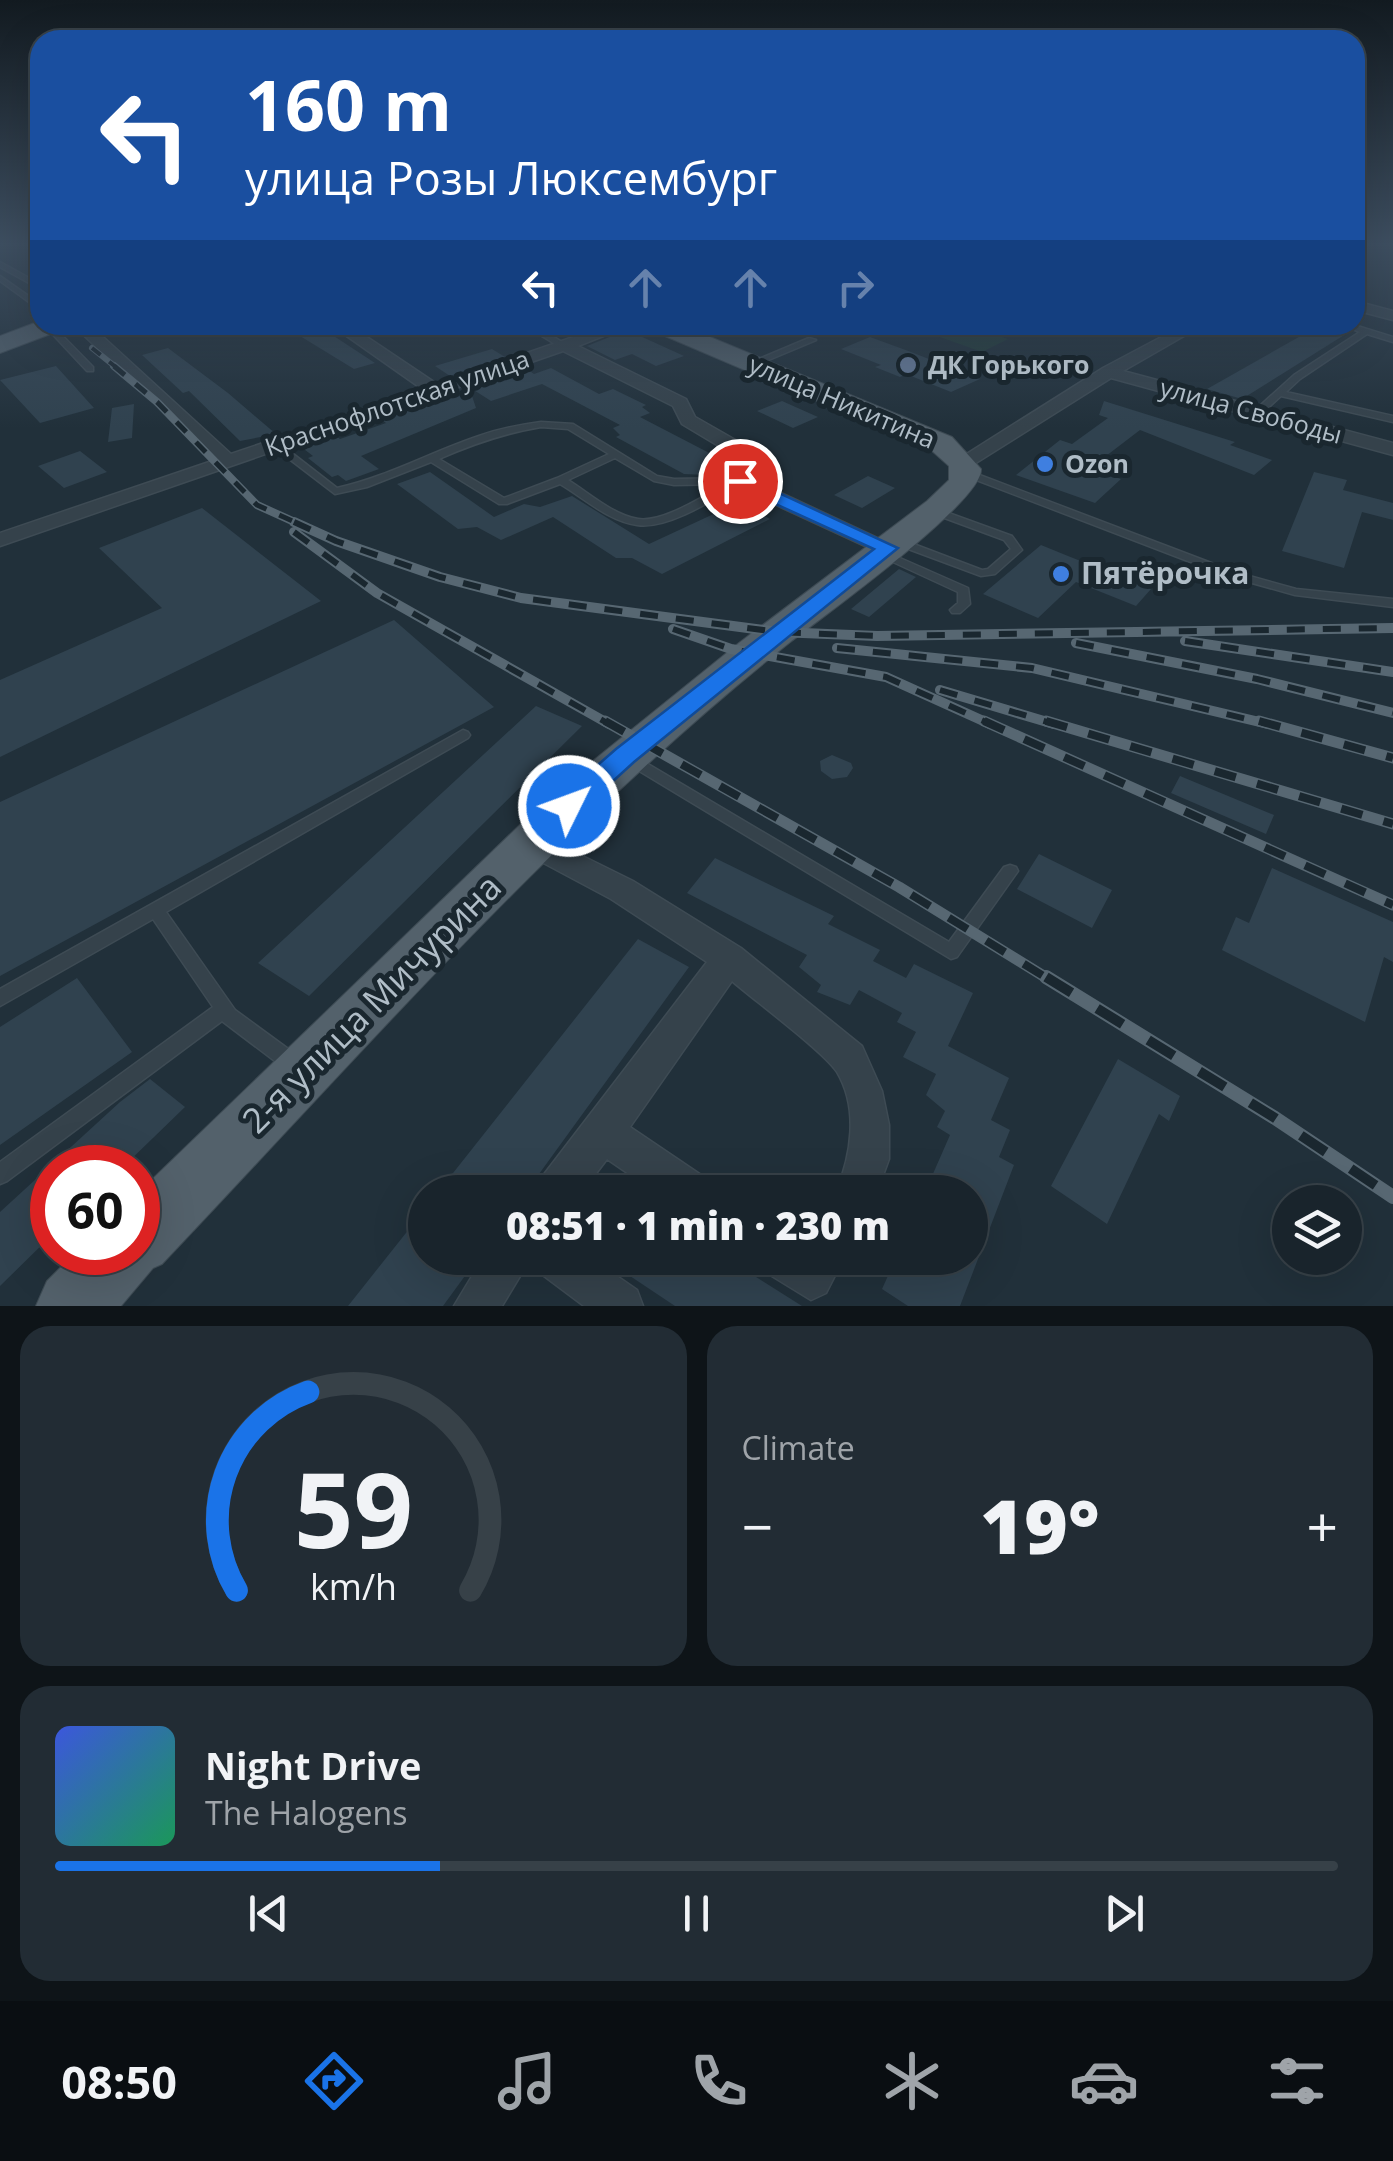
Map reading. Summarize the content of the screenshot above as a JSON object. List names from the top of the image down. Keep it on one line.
{"streets":{"main road":["улица Никитина","2-я улица Мичурина"],"street":["Краснофлотская улица","улица Свободы"]},"crossings":[["улица Никитина","2-я улица Мичурина"]],"places":["ДК Горького","Ozon","Пятёрочка"],"page":{"turn":["160 m","улица Розы Люксембург"],"limit":"60","trip":"08:51 · 1 min · 230 m","tile":"Climate","heat":["−","19°","+"],"song":["Night Drive","The Halogens"],"tabs":"08:50","gauge":["59","km/h"]}}
